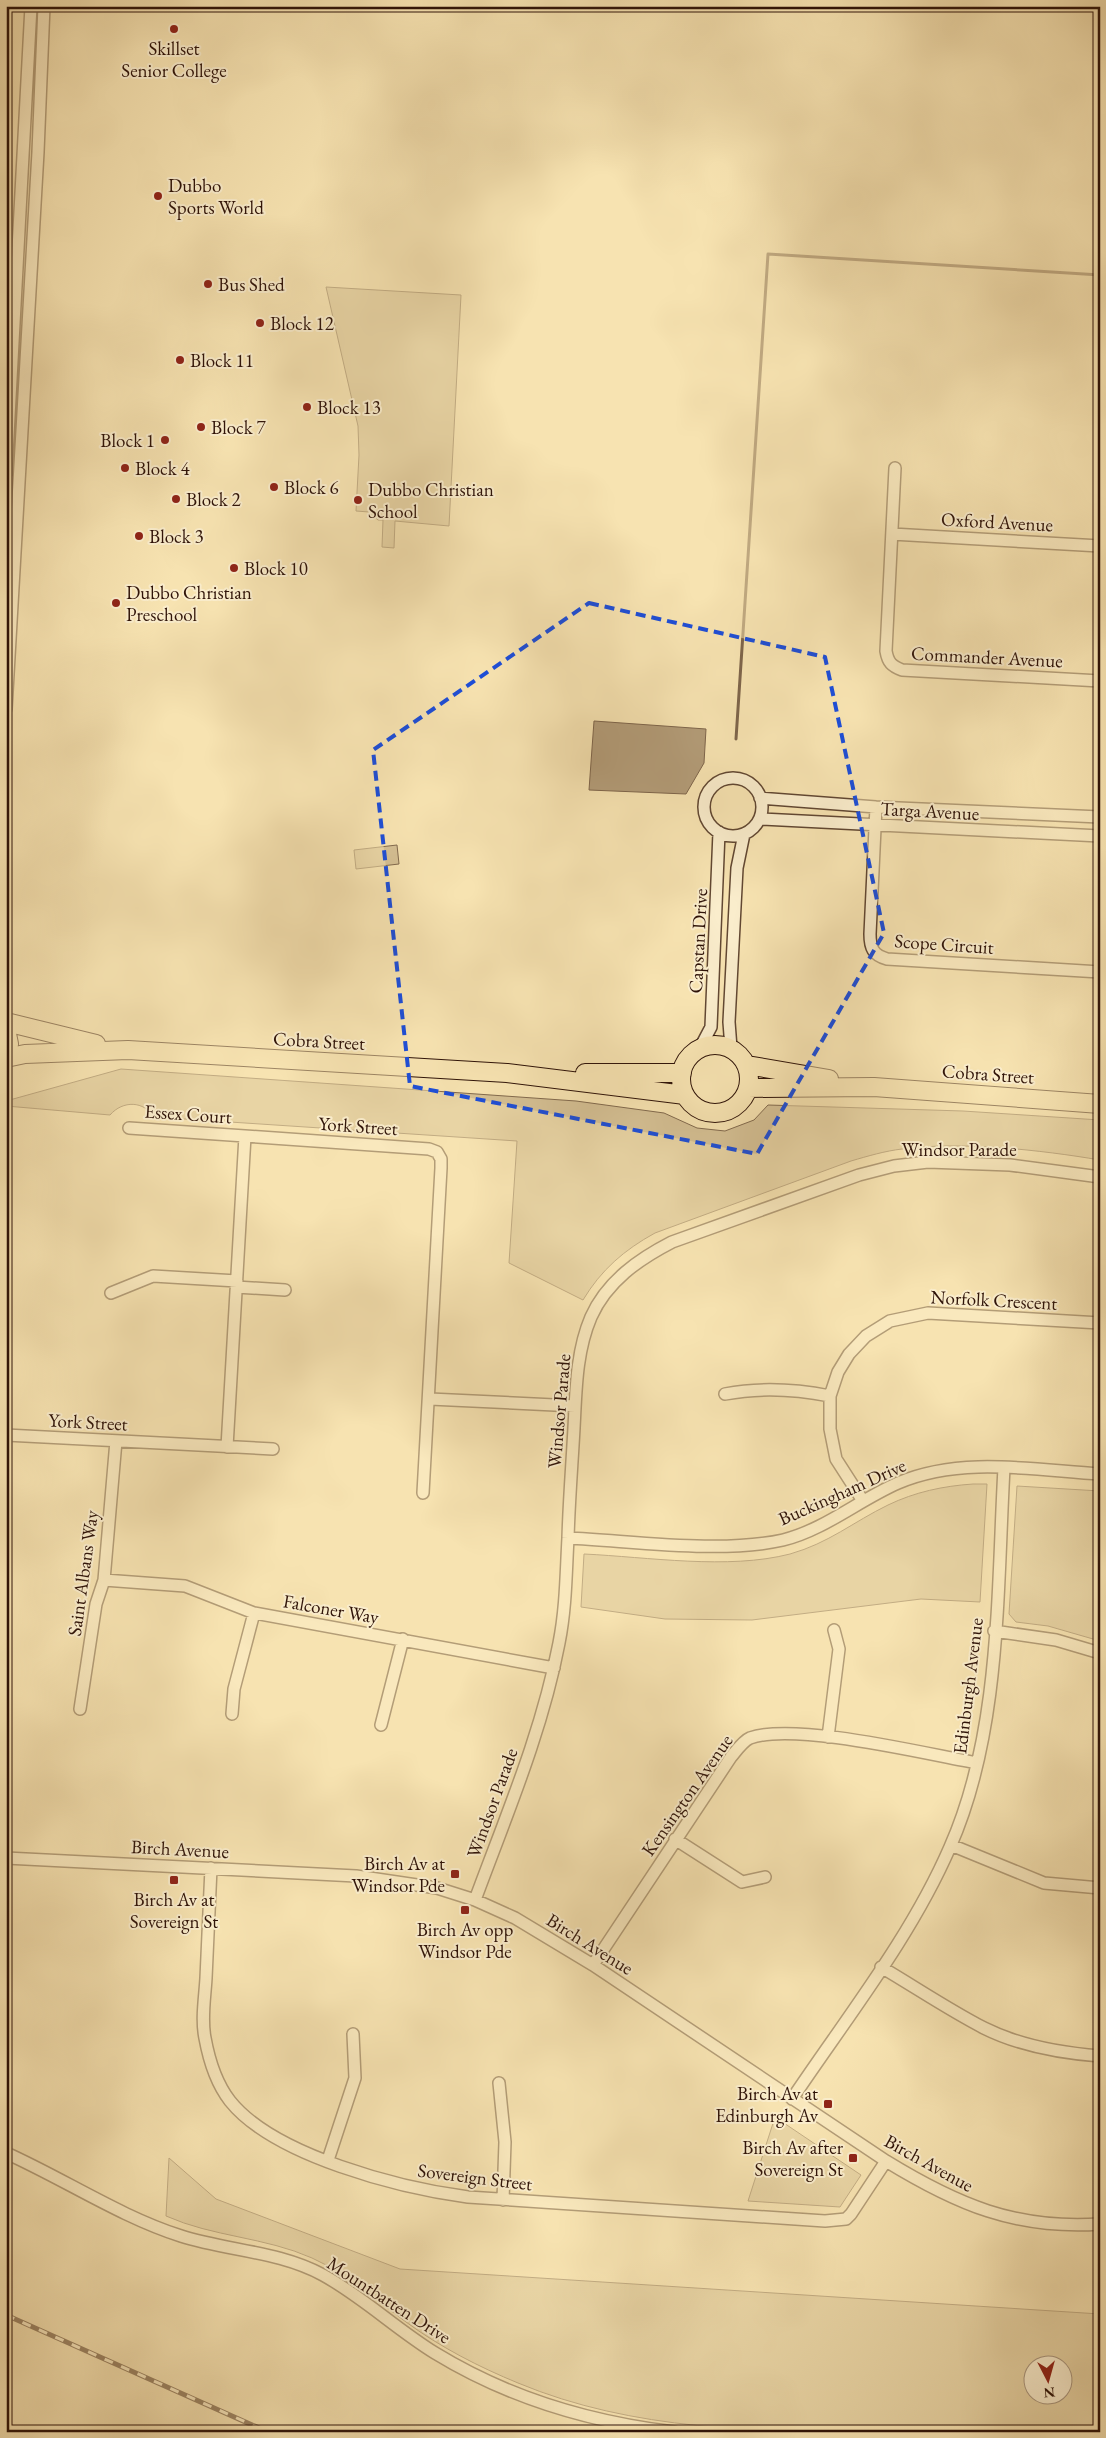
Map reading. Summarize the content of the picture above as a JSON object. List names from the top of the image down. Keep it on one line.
{"streets":{"highway":["Cobra Street"],"street":["Oxford Avenue","Commander Avenue","Targa Avenue","Capstan Drive","Scope Circuit","Essex Court","York Street","Windsor Parade","Norfolk Crescent","Buckingham Drive","Saint Albans Way","Falconer Way","Edinburgh Avenue","Kensington Avenue","Birch Avenue","Sovereign Street","Mountbatten Drive"]},"crossings":[["Oxford Avenue","Commander Avenue"],["Targa Avenue","Capstan Drive"],["Targa Avenue","Scope Circuit"],["Capstan Drive","Cobra Street"],["Essex Court","York Street"],["York Street","Saint Albans Way"],["Windsor Parade","Buckingham Drive"],["Windsor Parade","Falconer Way"],["Windsor Parade","Birch Avenue"],["Norfolk Crescent","Buckingham Drive"],["Buckingham Drive","Edinburgh Avenue"],["Saint Albans Way","Falconer Way"],["Edinburgh Avenue","Kensington Avenue"],["Edinburgh Avenue","Birch Avenue"],["Kensington Avenue","Birch Avenue"],["Birch Avenue","Sovereign Street"]],"places":{"other":["Skillset Senior College","Dubbo Sports World","Bus Shed","Block 12","Block 11","Block 13","Block 7","Block 1","Block 4","Block 6","Block 2","Dubbo Christian School","Block 3","Block 10","Dubbo Christian Preschool"],"transit":["Birch Av at Windsor Pde","Birch Av at Sovereign St","Birch Av opp Windsor Pde","Birch Av at Edinburgh Av","Birch Av after Sovereign St"]},"north":"bottom"}
